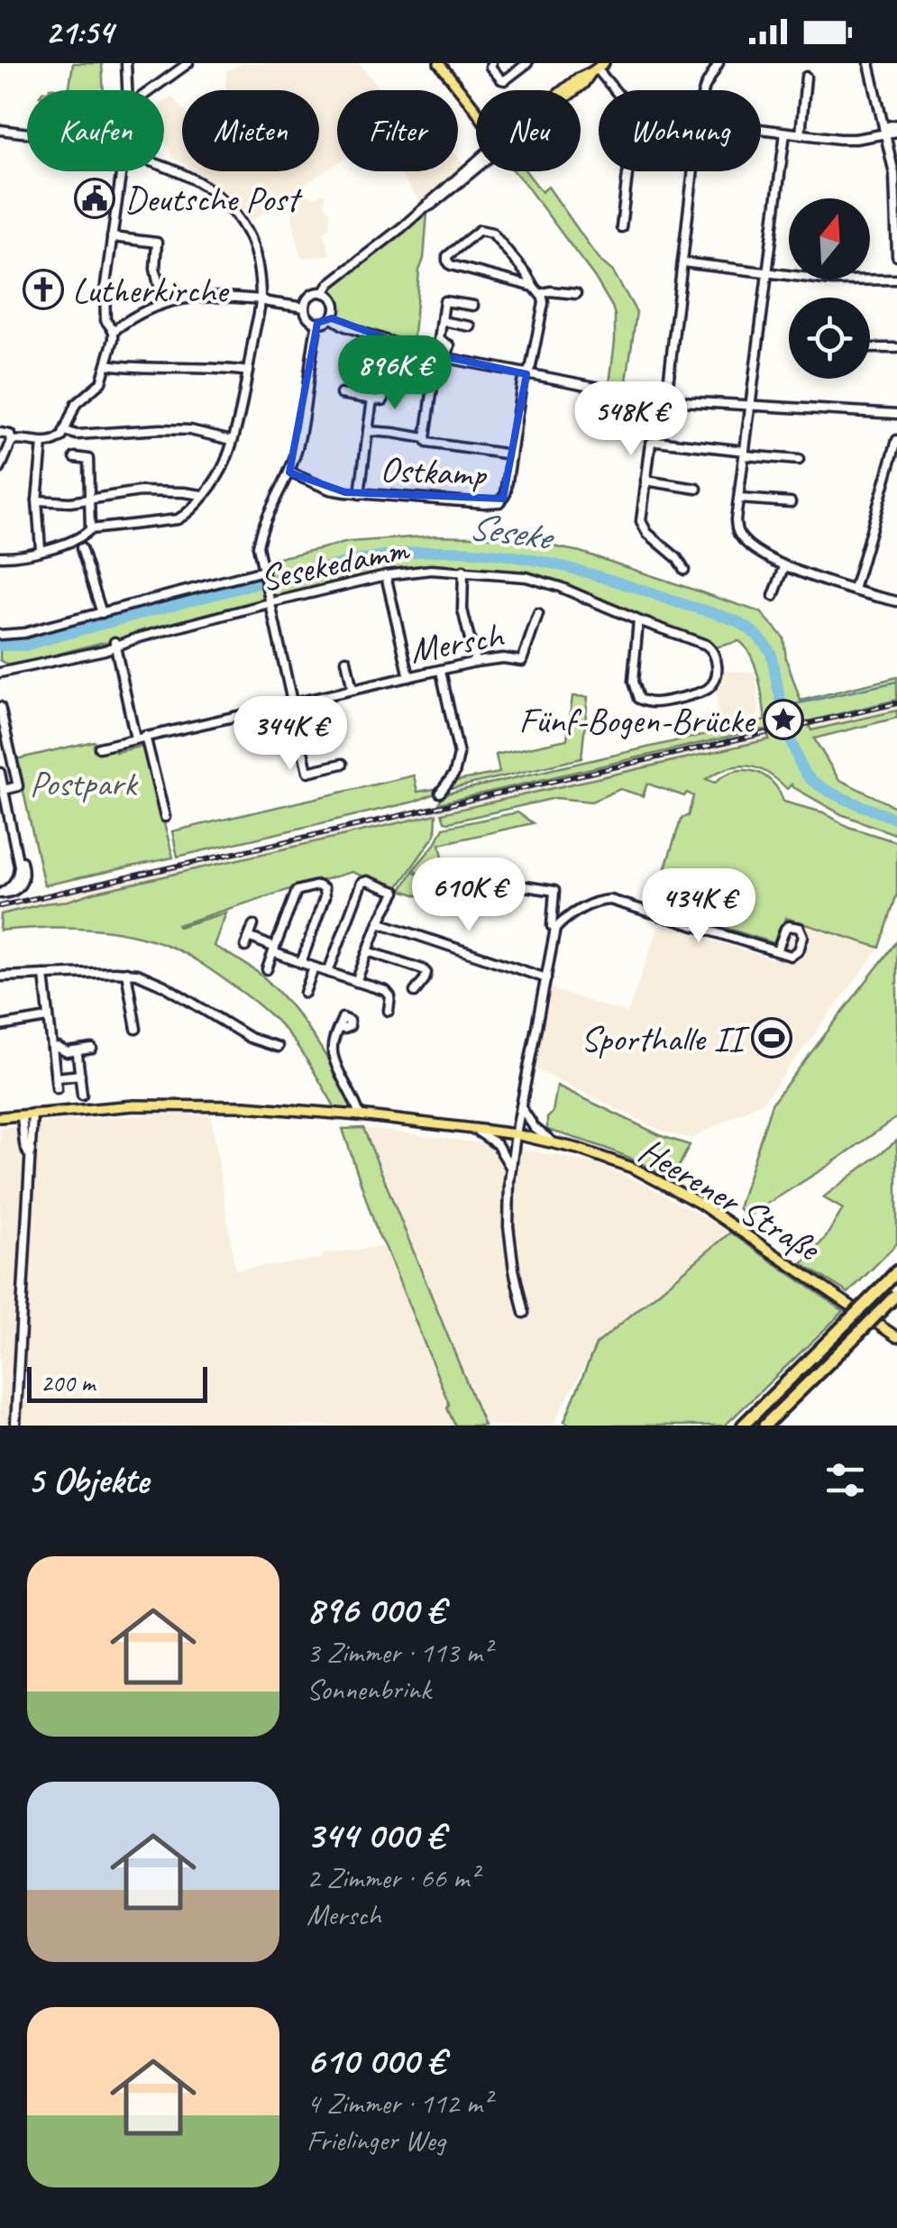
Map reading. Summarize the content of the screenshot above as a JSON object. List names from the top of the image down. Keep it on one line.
{"streets":{"main road":["Heerener Straße"],"street":["Ostkamp","Sesekedamm","Mersch"]},"water":["Seseke"],"parks":["Postpark"],"places":{"public building":["Deutsche Post"],"church":["Lutherkirche"],"place":["Fünf-Bogen-Brücke"],"sports":["Sporthalle II"]},"scale_bar":"200 m","north":"top","page":{"status":"21:54","chip":["Kaufen","Mieten","Filter","Neu","Wohnung"],"price":["896K €","548K €","344K €","610K €","434K €"],"scale":"200 m","heading":"5 Objekte","list":[{"name":"896 000 €","note":"3 Zimmer · 113 m² · Sonnenbrink"},{"name":"344 000 €","note":"2 Zimmer · 66 m² · Mersch"},{"name":"610 000 €","note":"4 Zimmer · 112 m² · Frielinger Weg"}]}}
